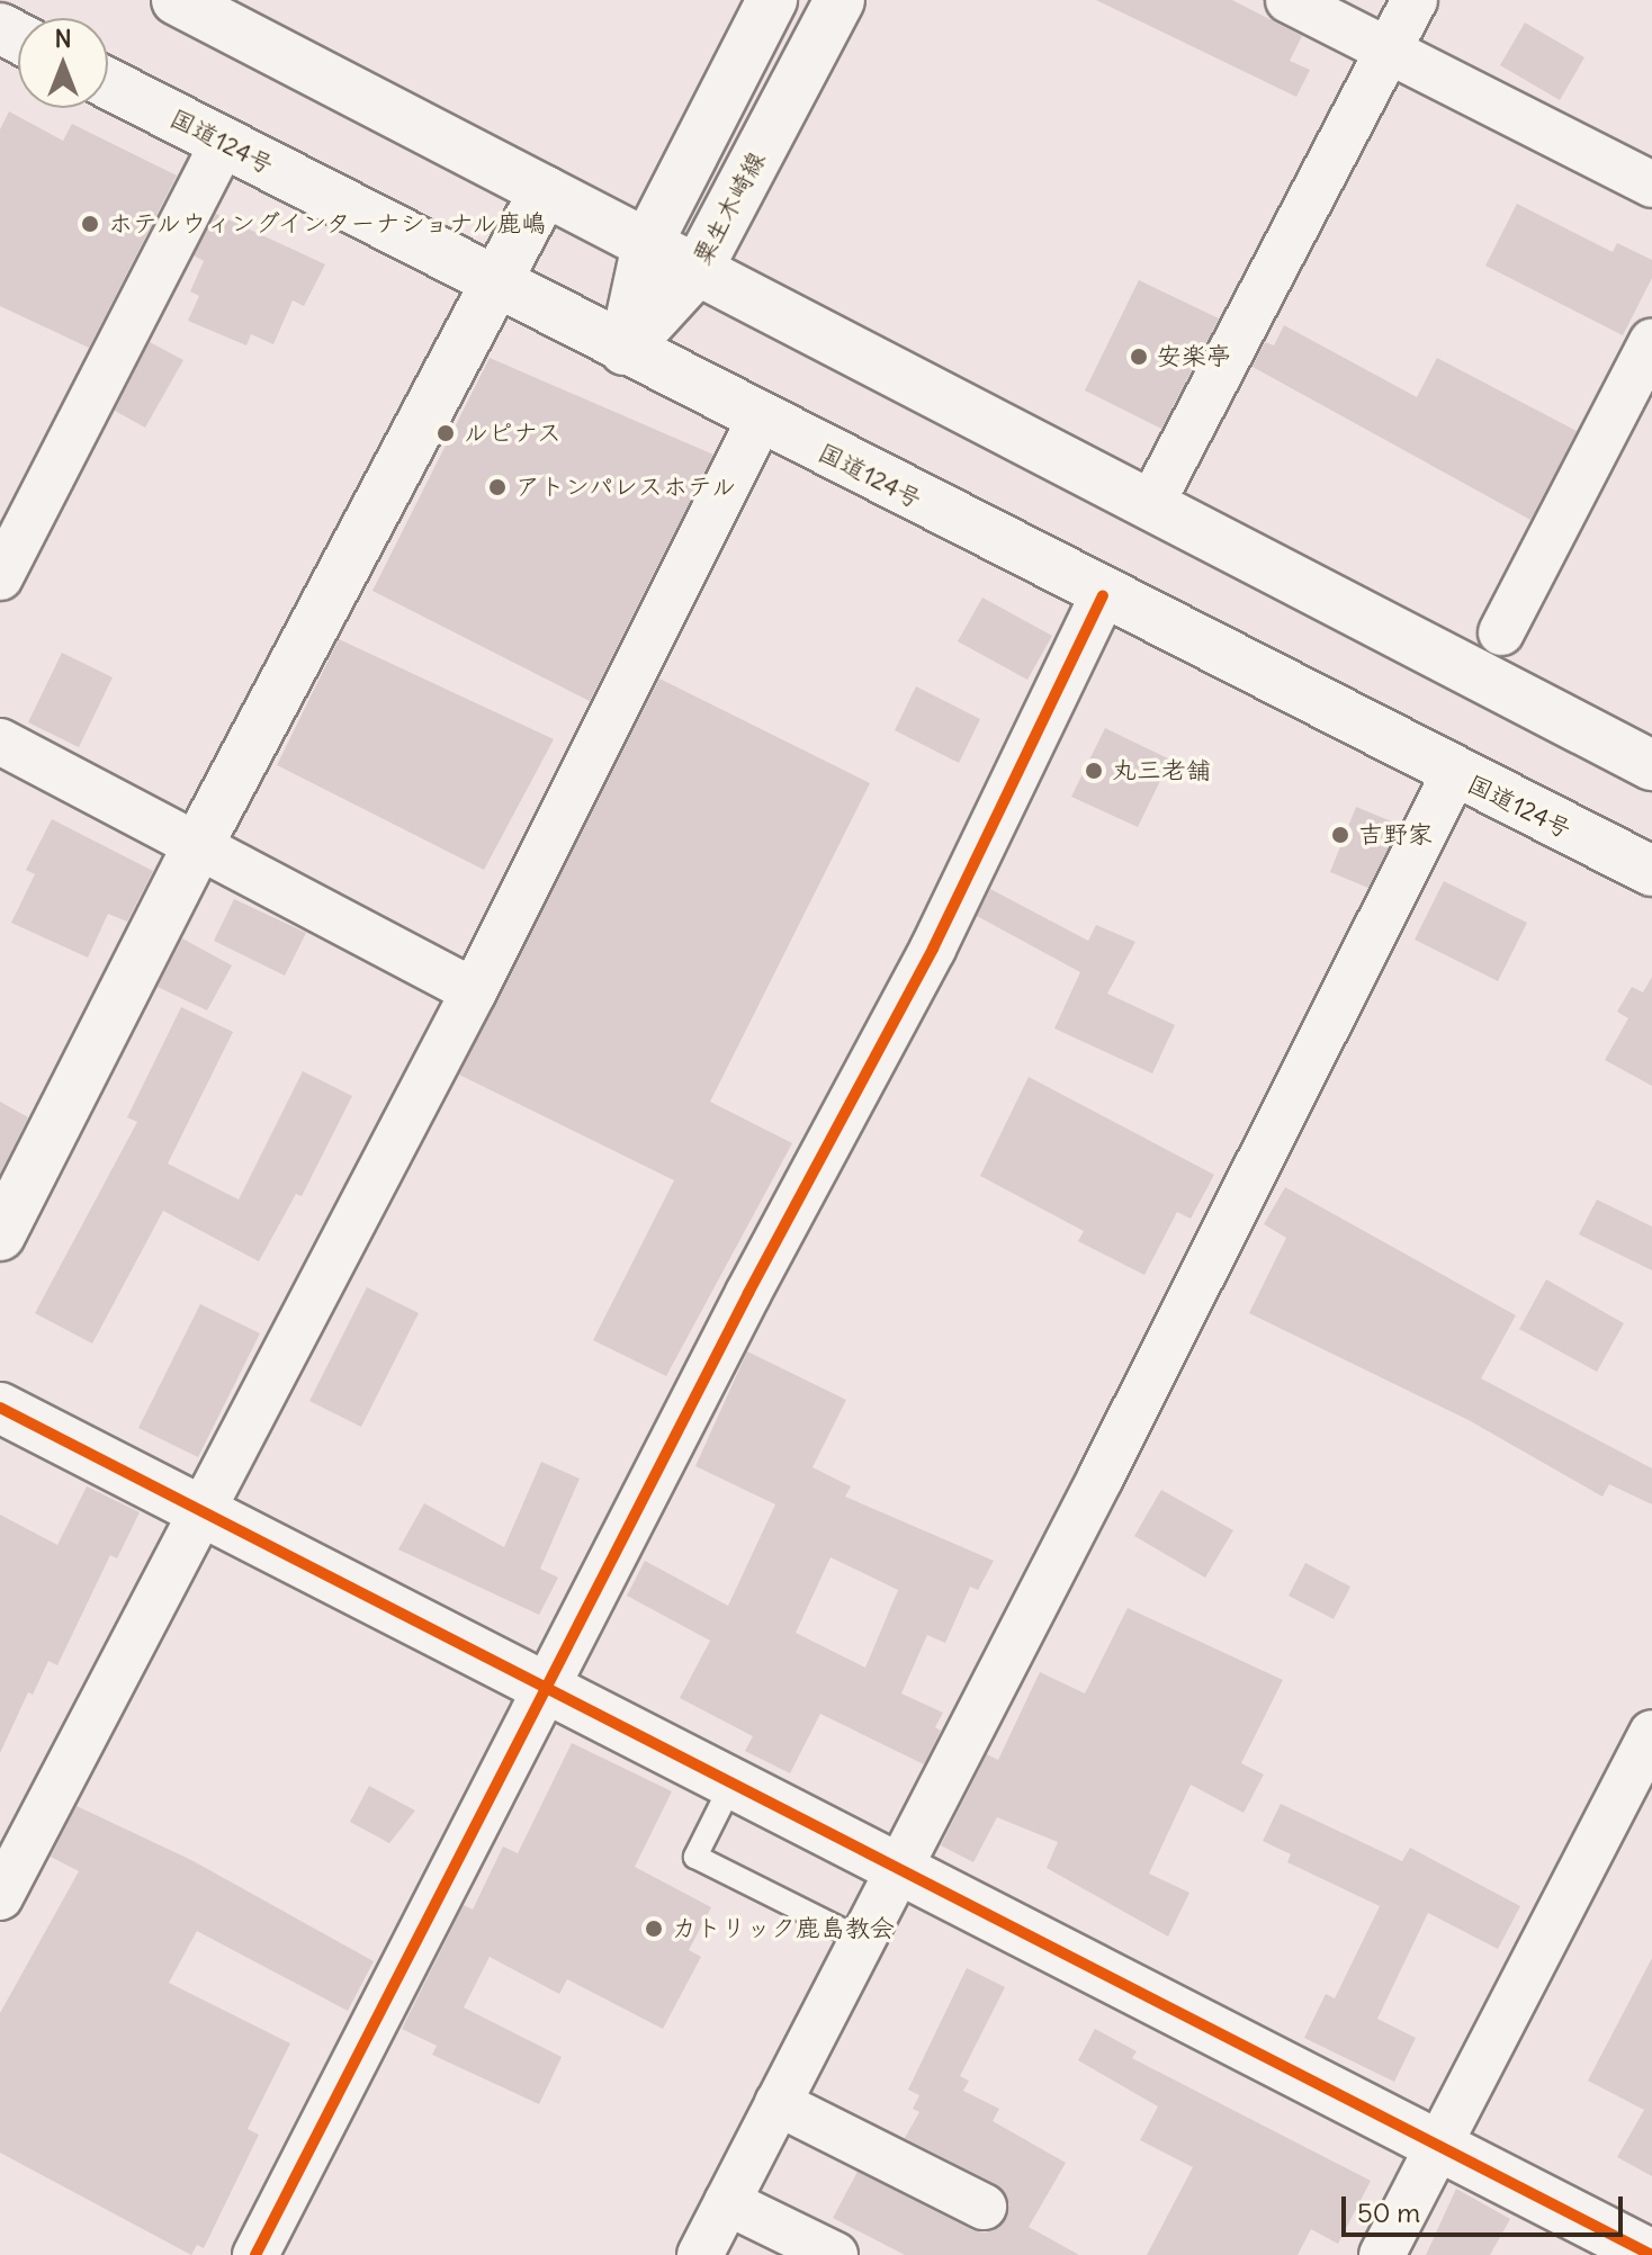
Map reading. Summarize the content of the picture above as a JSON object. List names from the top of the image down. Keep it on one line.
{"streets":{"main road":["国道124号","粟生木崎線"]},"crossings":[["国道124号","粟生木崎線"]],"places":["ホテルウィングインターナショナル鹿嶋","安楽亭","ルピナス","アトンパレスホテル","丸三老舗","吉野家","カトリック鹿島教会"],"scale_bar":"50 m","north":"top"}
